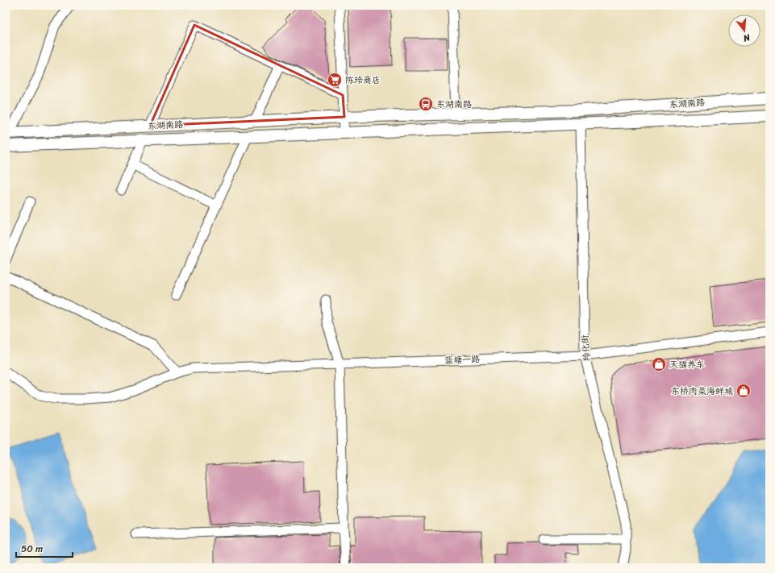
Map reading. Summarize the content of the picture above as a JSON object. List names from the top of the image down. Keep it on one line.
{"streets":{"main road":["东湖南路"],"street":["羚化街","蓝塘一路"]},"crossings":[["东湖南路","羚化街"],["羚化街","蓝塘一路"]],"places":{"supermarket":["陈玲商店"],"bus stop":["东湖南路"],"shop":["天猫养车","东桥肉菜海鲜城"]},"scale_bar":"50 m","north":"bottom"}
